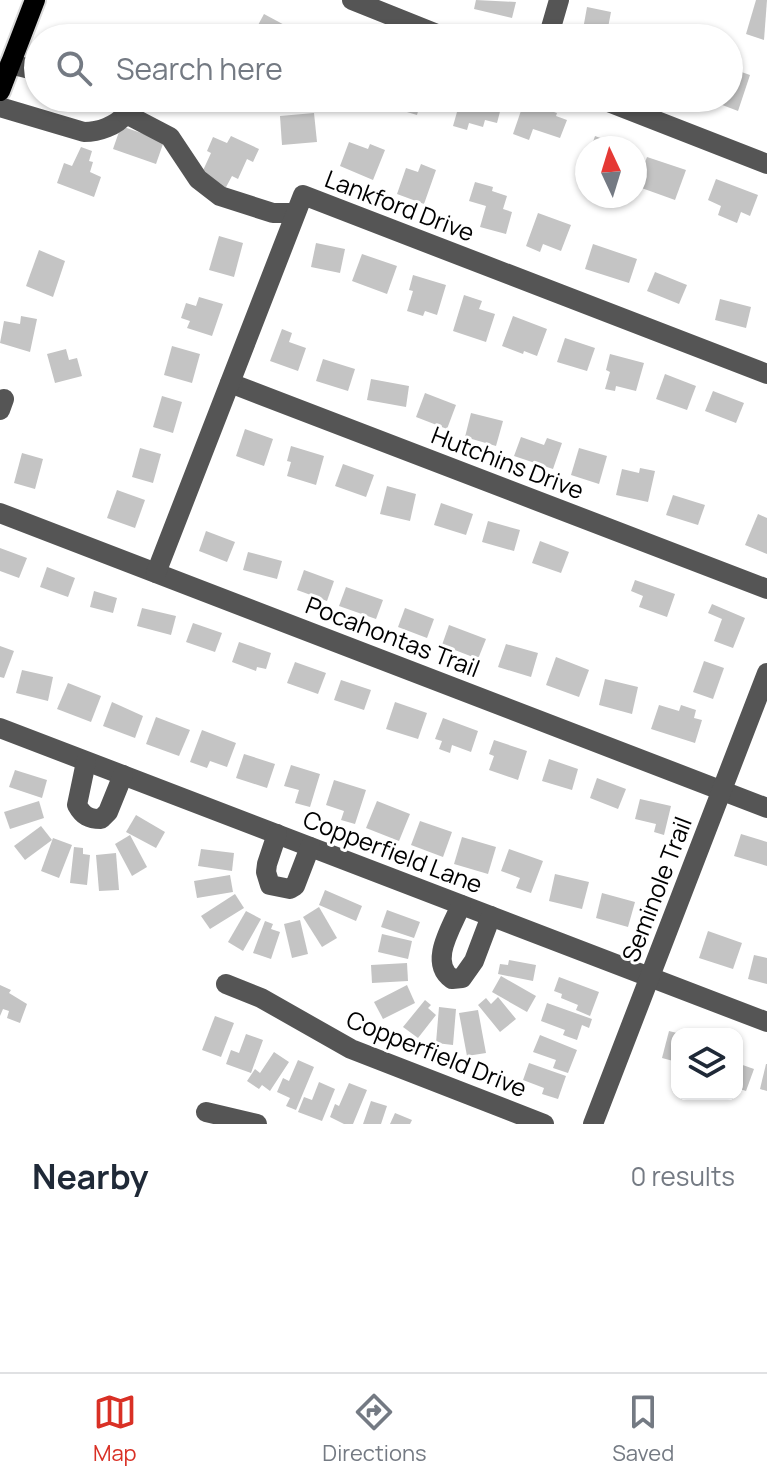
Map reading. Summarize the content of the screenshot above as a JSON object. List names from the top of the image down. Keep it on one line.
{"streets":{"street":["Lankford Drive","Hutchins Drive","Pocahontas Trail","Copperfield Lane","Seminole Trail","Copperfield Drive"]},"crossings":[["Lankford Drive","Hutchins Drive"],["Lankford Drive","Pocahontas Trail"],["Pocahontas Trail","Seminole Trail"],["Copperfield Lane","Seminole Trail"]],"north":"top","page":{"search":"Search here","heading":["Nearby","0 results"],"nav":["Map","Directions","Saved"]}}
